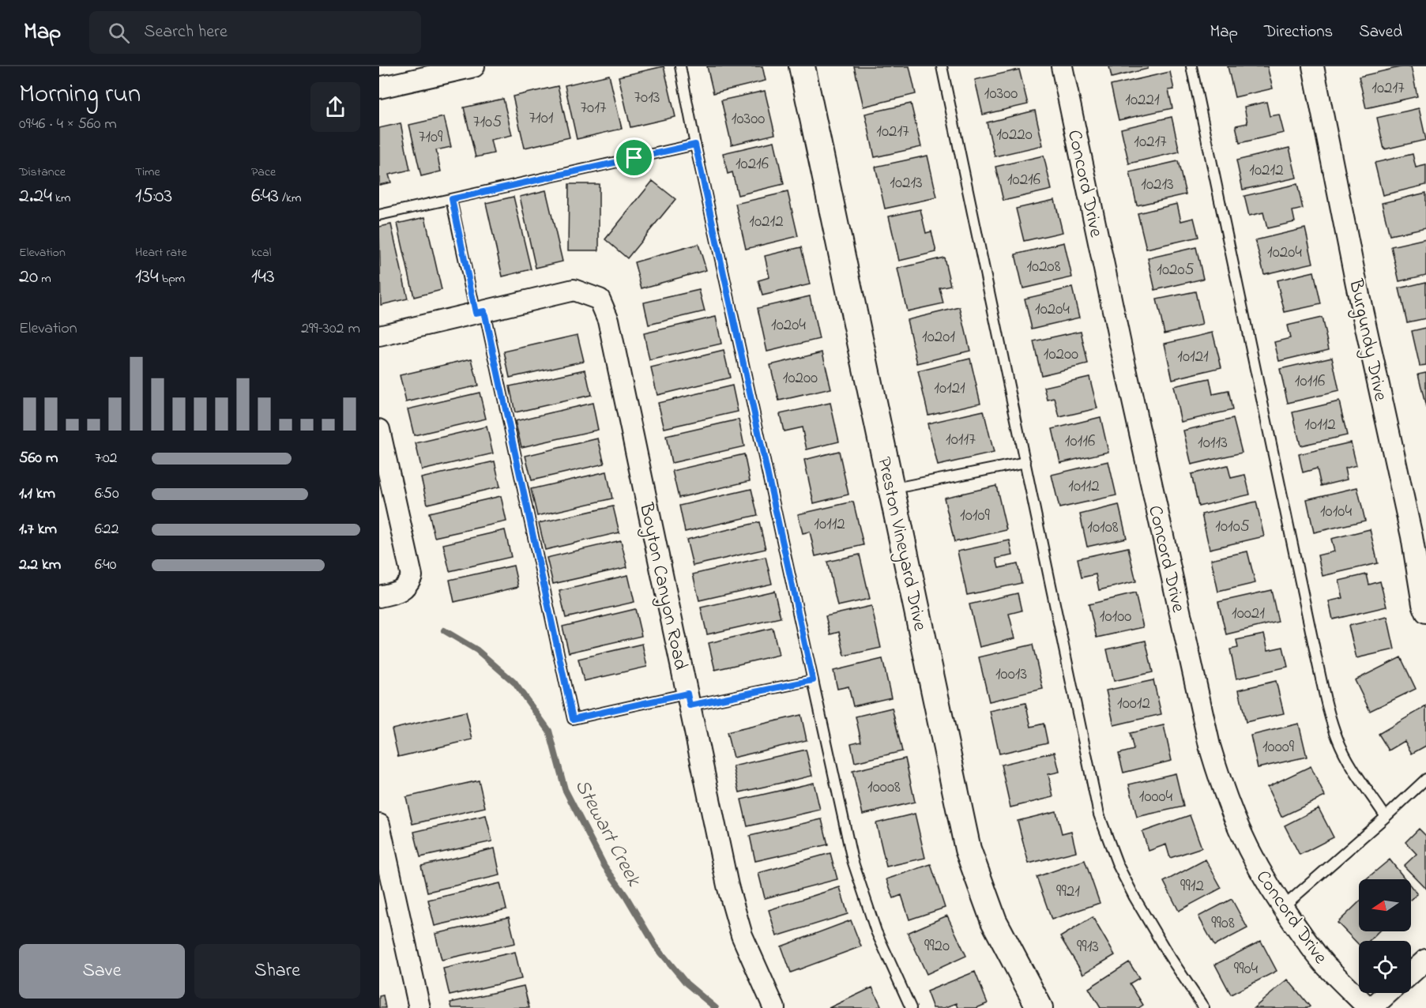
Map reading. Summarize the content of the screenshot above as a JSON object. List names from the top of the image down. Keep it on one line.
{"streets":{"street":["Concord Drive","Burgundy Drive","Preston Vineyard Drive","Boyton Canyon Road"]},"water":["Stewart Creek"],"house_numbers":["10217","10300","7013","10221","7017","7101","10300","7105","10217","10220","7109","10217","10216","10212","10216","10213","10213","10212","10204","10208","10205","10204","10204","10201","10200","10121","10200","10116","10121","10112","10117","10116","10113","10112","10104","10109","10112","10105","10108","10021","10100","10013","10012","10009","10008","10004","9912","9921","9908","9920","9913","9904"],"north":"left","page":{"header":"Map","search":"Search here","nav":["Map","Directions","Saved"],"heading":["Morning run","09:46 · 4 × 560 m"],"stats":[["Distance","2.24 km"],["Time","15:03"],["Pace","6:43 /km"],["Elevation","20 m"],["Heart rate","134 bpm"],["kcal","143"]],"chart":["Elevation","299–302 m"],"list":[{"name":"560 m","note":"7:02"},{"name":"1.1 km","note":"6:50"},{"name":"1.7 km","note":"6:22"},{"name":"2.2 km","note":"6:40"}],"buttons":["Save","Share"]}}
